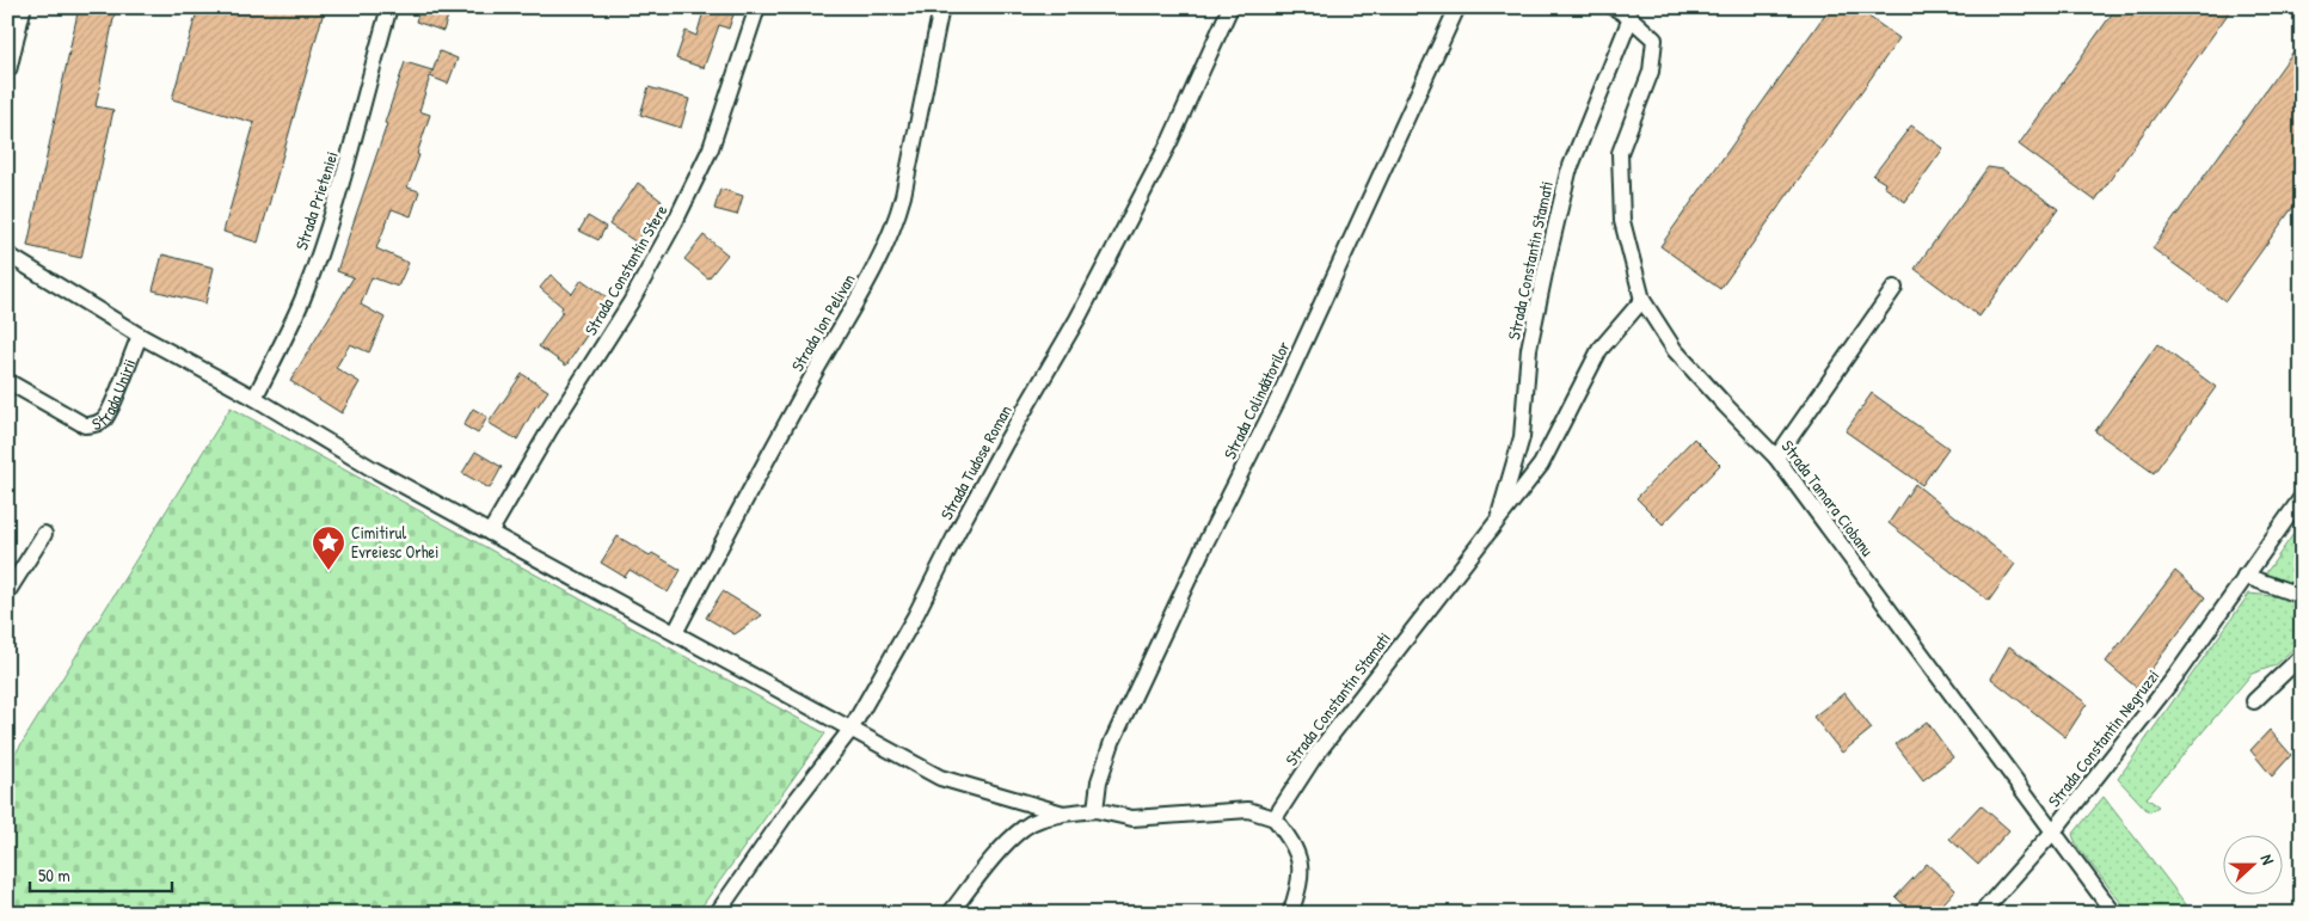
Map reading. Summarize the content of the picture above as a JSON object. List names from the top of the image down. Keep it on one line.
{"streets":{"street":["Strada Prieteniei","Strada Constantin Stamati","Strada Constantin Stere","Strada Ion Pelivan","Strada Unirii","Strada Colindătorilor","Strada Tudose Roman","Strada Tamara Ciobanu","Strada Constantin Negruzzi"]},"crossings":[["Strada Prieteniei","Strada Unirii"],["Strada Constantin Stamati","Strada Tamara Ciobanu"],["Strada Constantin Stere","Strada Unirii"],["Strada Ion Pelivan","Strada Unirii"],["Strada Unirii","Strada Tudose Roman"],["Strada Tamara Ciobanu","Strada Constantin Negruzzi"]],"places":{"place":["Cimitirul Evreiesc Orhei"]},"scale_bar":"50 m","north":"right"}
